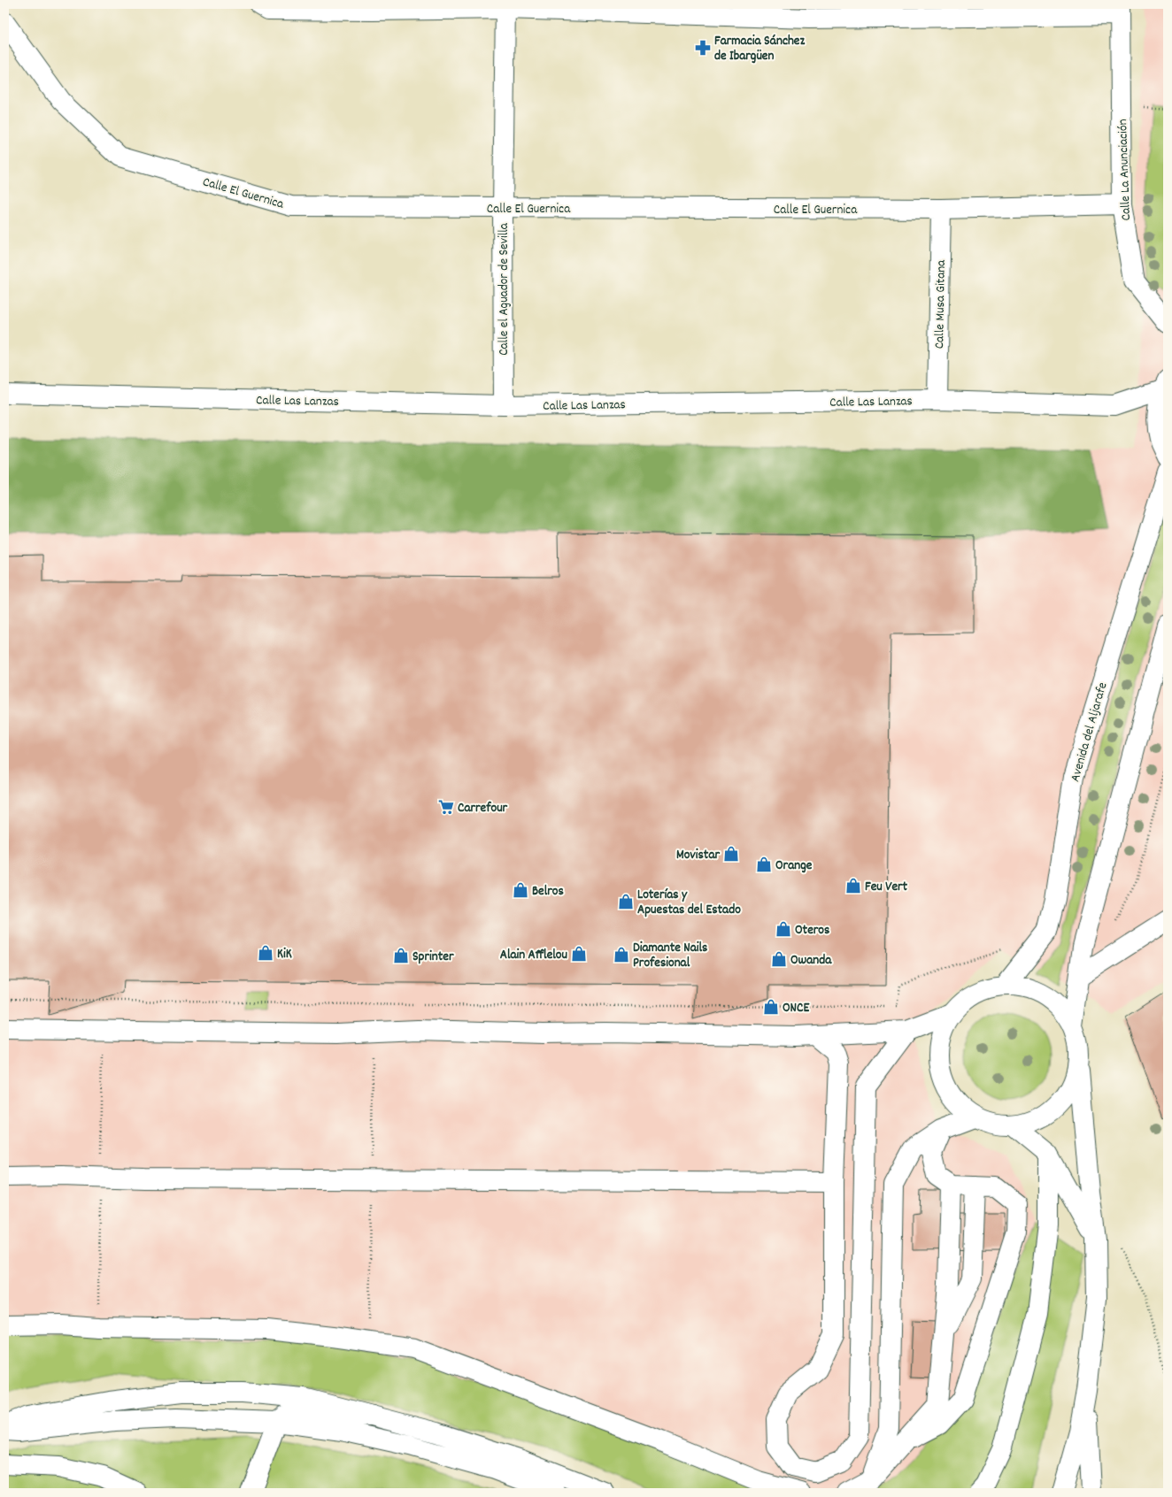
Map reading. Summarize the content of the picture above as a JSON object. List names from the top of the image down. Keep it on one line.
{"streets":{"main road":["Calle La Anunciación","Calle El Guernica","Calle el Aguador de Sevilla","Calle Musa Gitana","Calle Las Lanzas","Avenida del Aljarafe"]},"crossings":[["Calle La Anunciación","Calle El Guernica"],["Calle El Guernica","Calle el Aguador de Sevilla"],["Calle El Guernica","Calle Musa Gitana"],["Calle el Aguador de Sevilla","Calle Las Lanzas"],["Calle Musa Gitana","Calle Las Lanzas"]],"places":{"pharmacy":["Farmacia Sánchez de Ibargüen"],"supermarket":["Carrefour"],"shop":["Movistar","Orange","Feu Vert","Belros","Loterías y Apuestas del Estado","Oteros","KiK","Alain Afflelou","Diamante Nails Profesional","Sprinter","Owanda","ONCE"]}}
